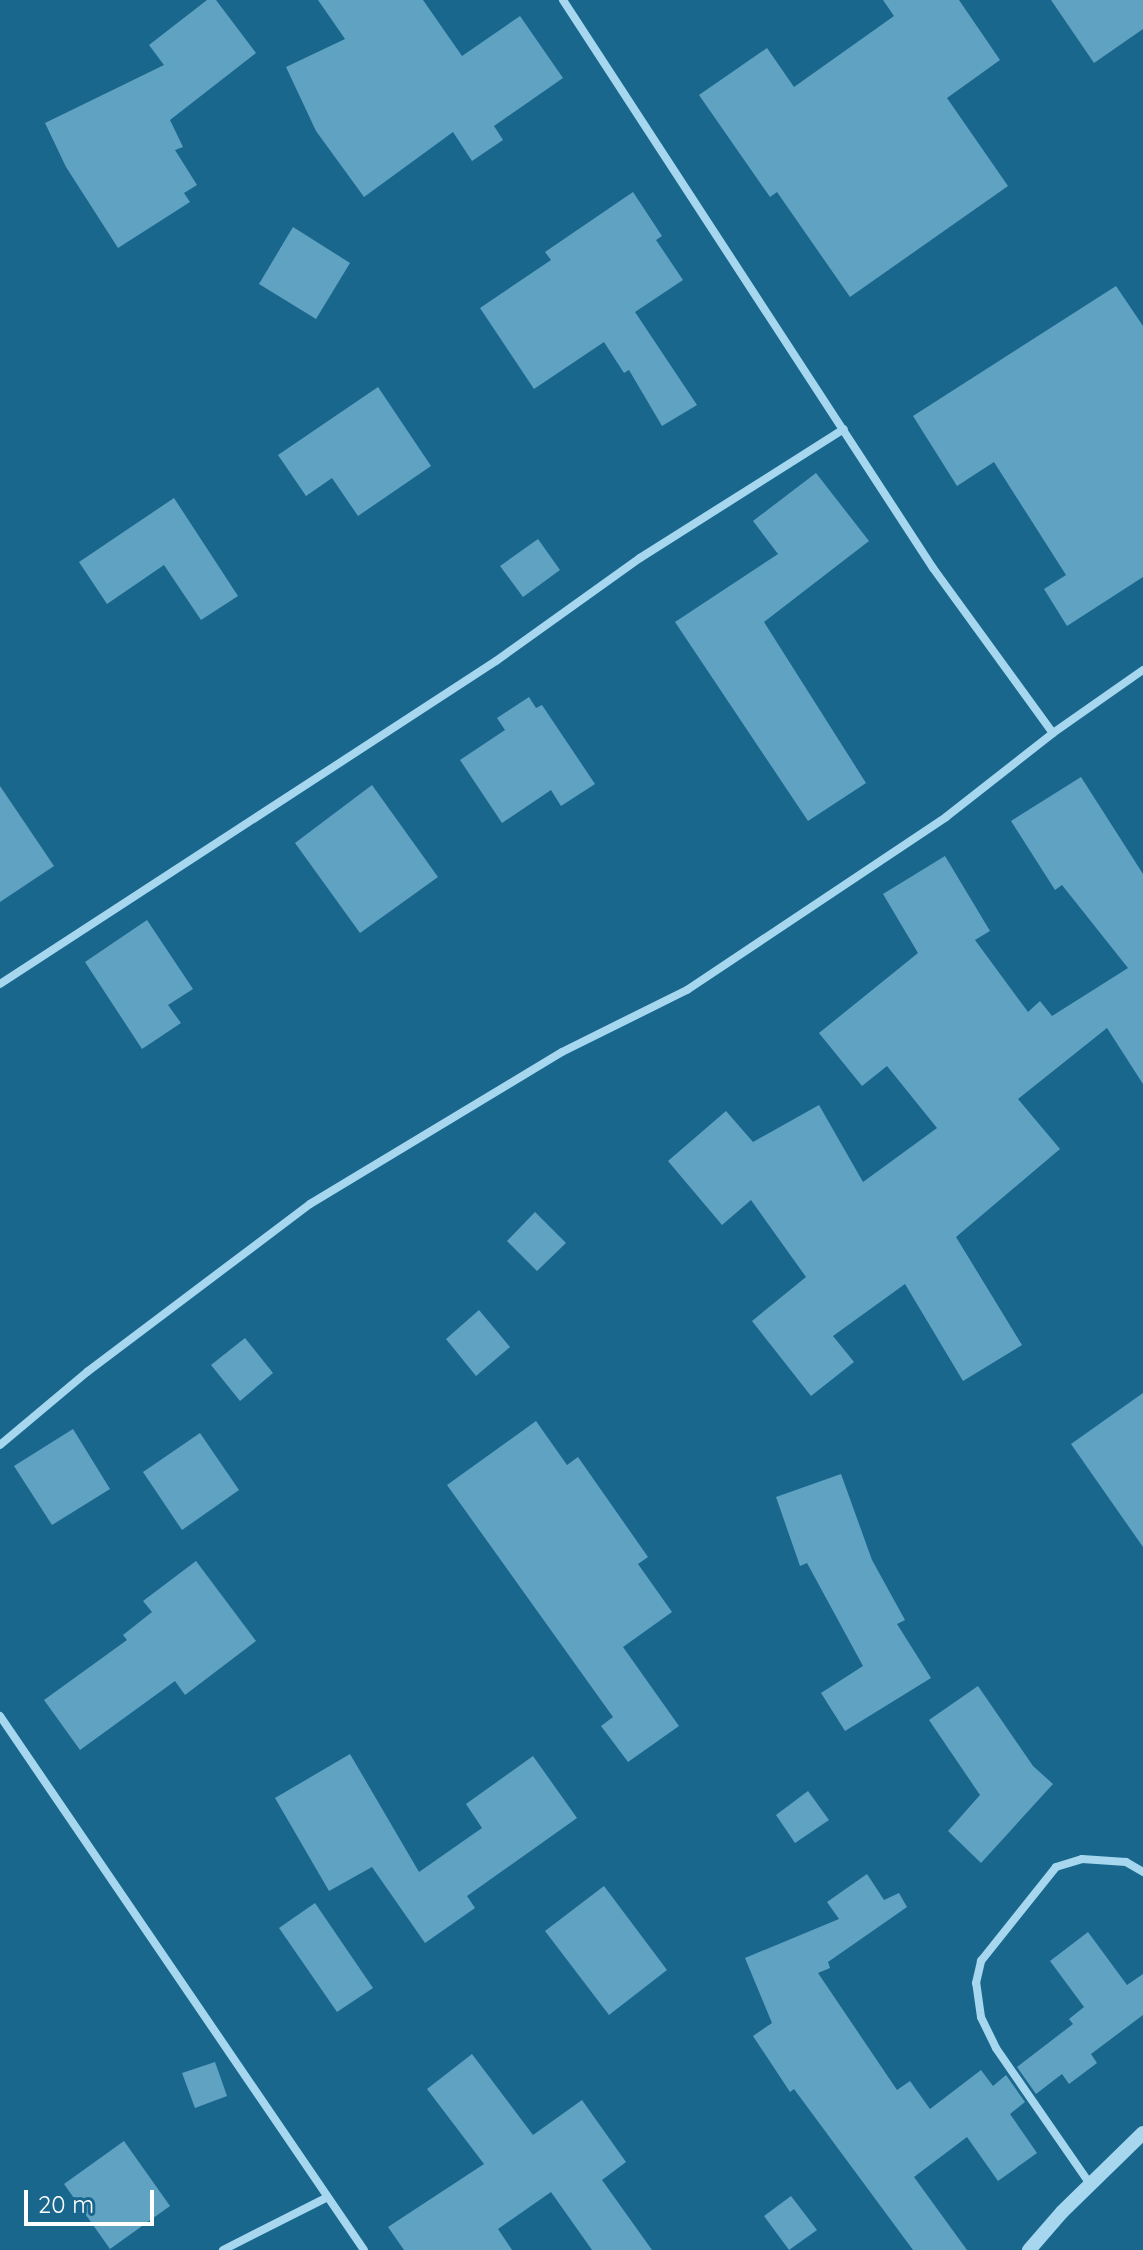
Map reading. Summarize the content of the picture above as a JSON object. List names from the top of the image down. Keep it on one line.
{"scale_bar":"20 m"}
